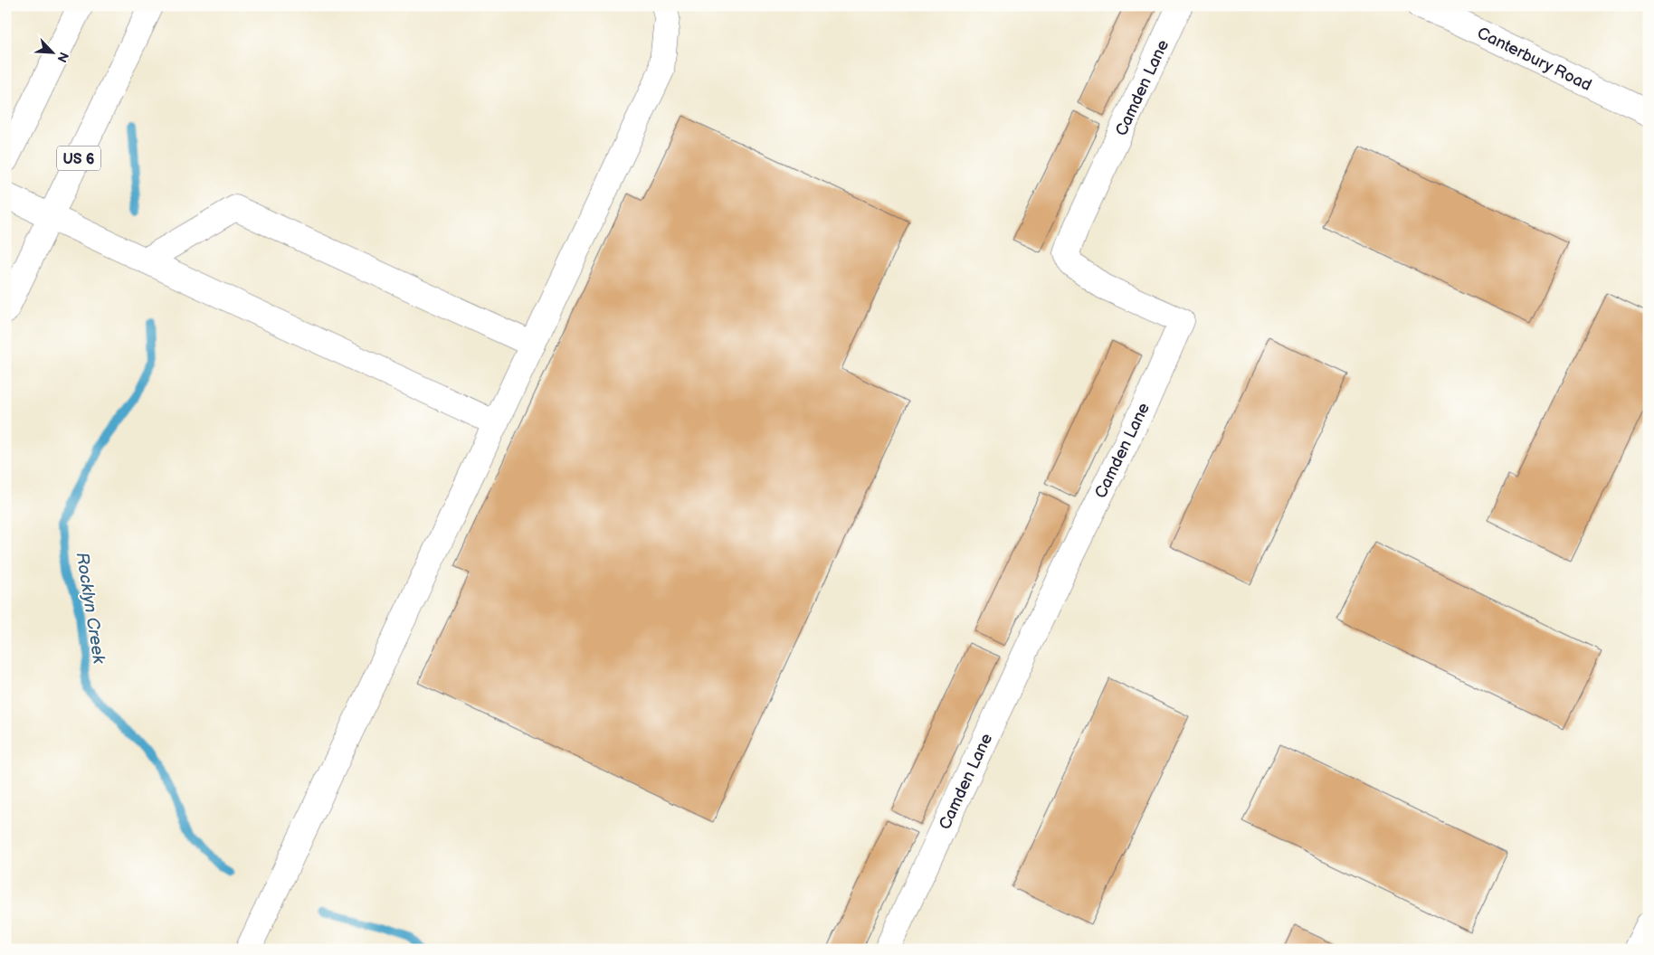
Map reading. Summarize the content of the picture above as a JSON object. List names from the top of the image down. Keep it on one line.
{"streets":{"main road":["Canterbury Road","Camden Lane","US 6"]},"water":["Rocklyn Creek"],"north":"bottom right"}
